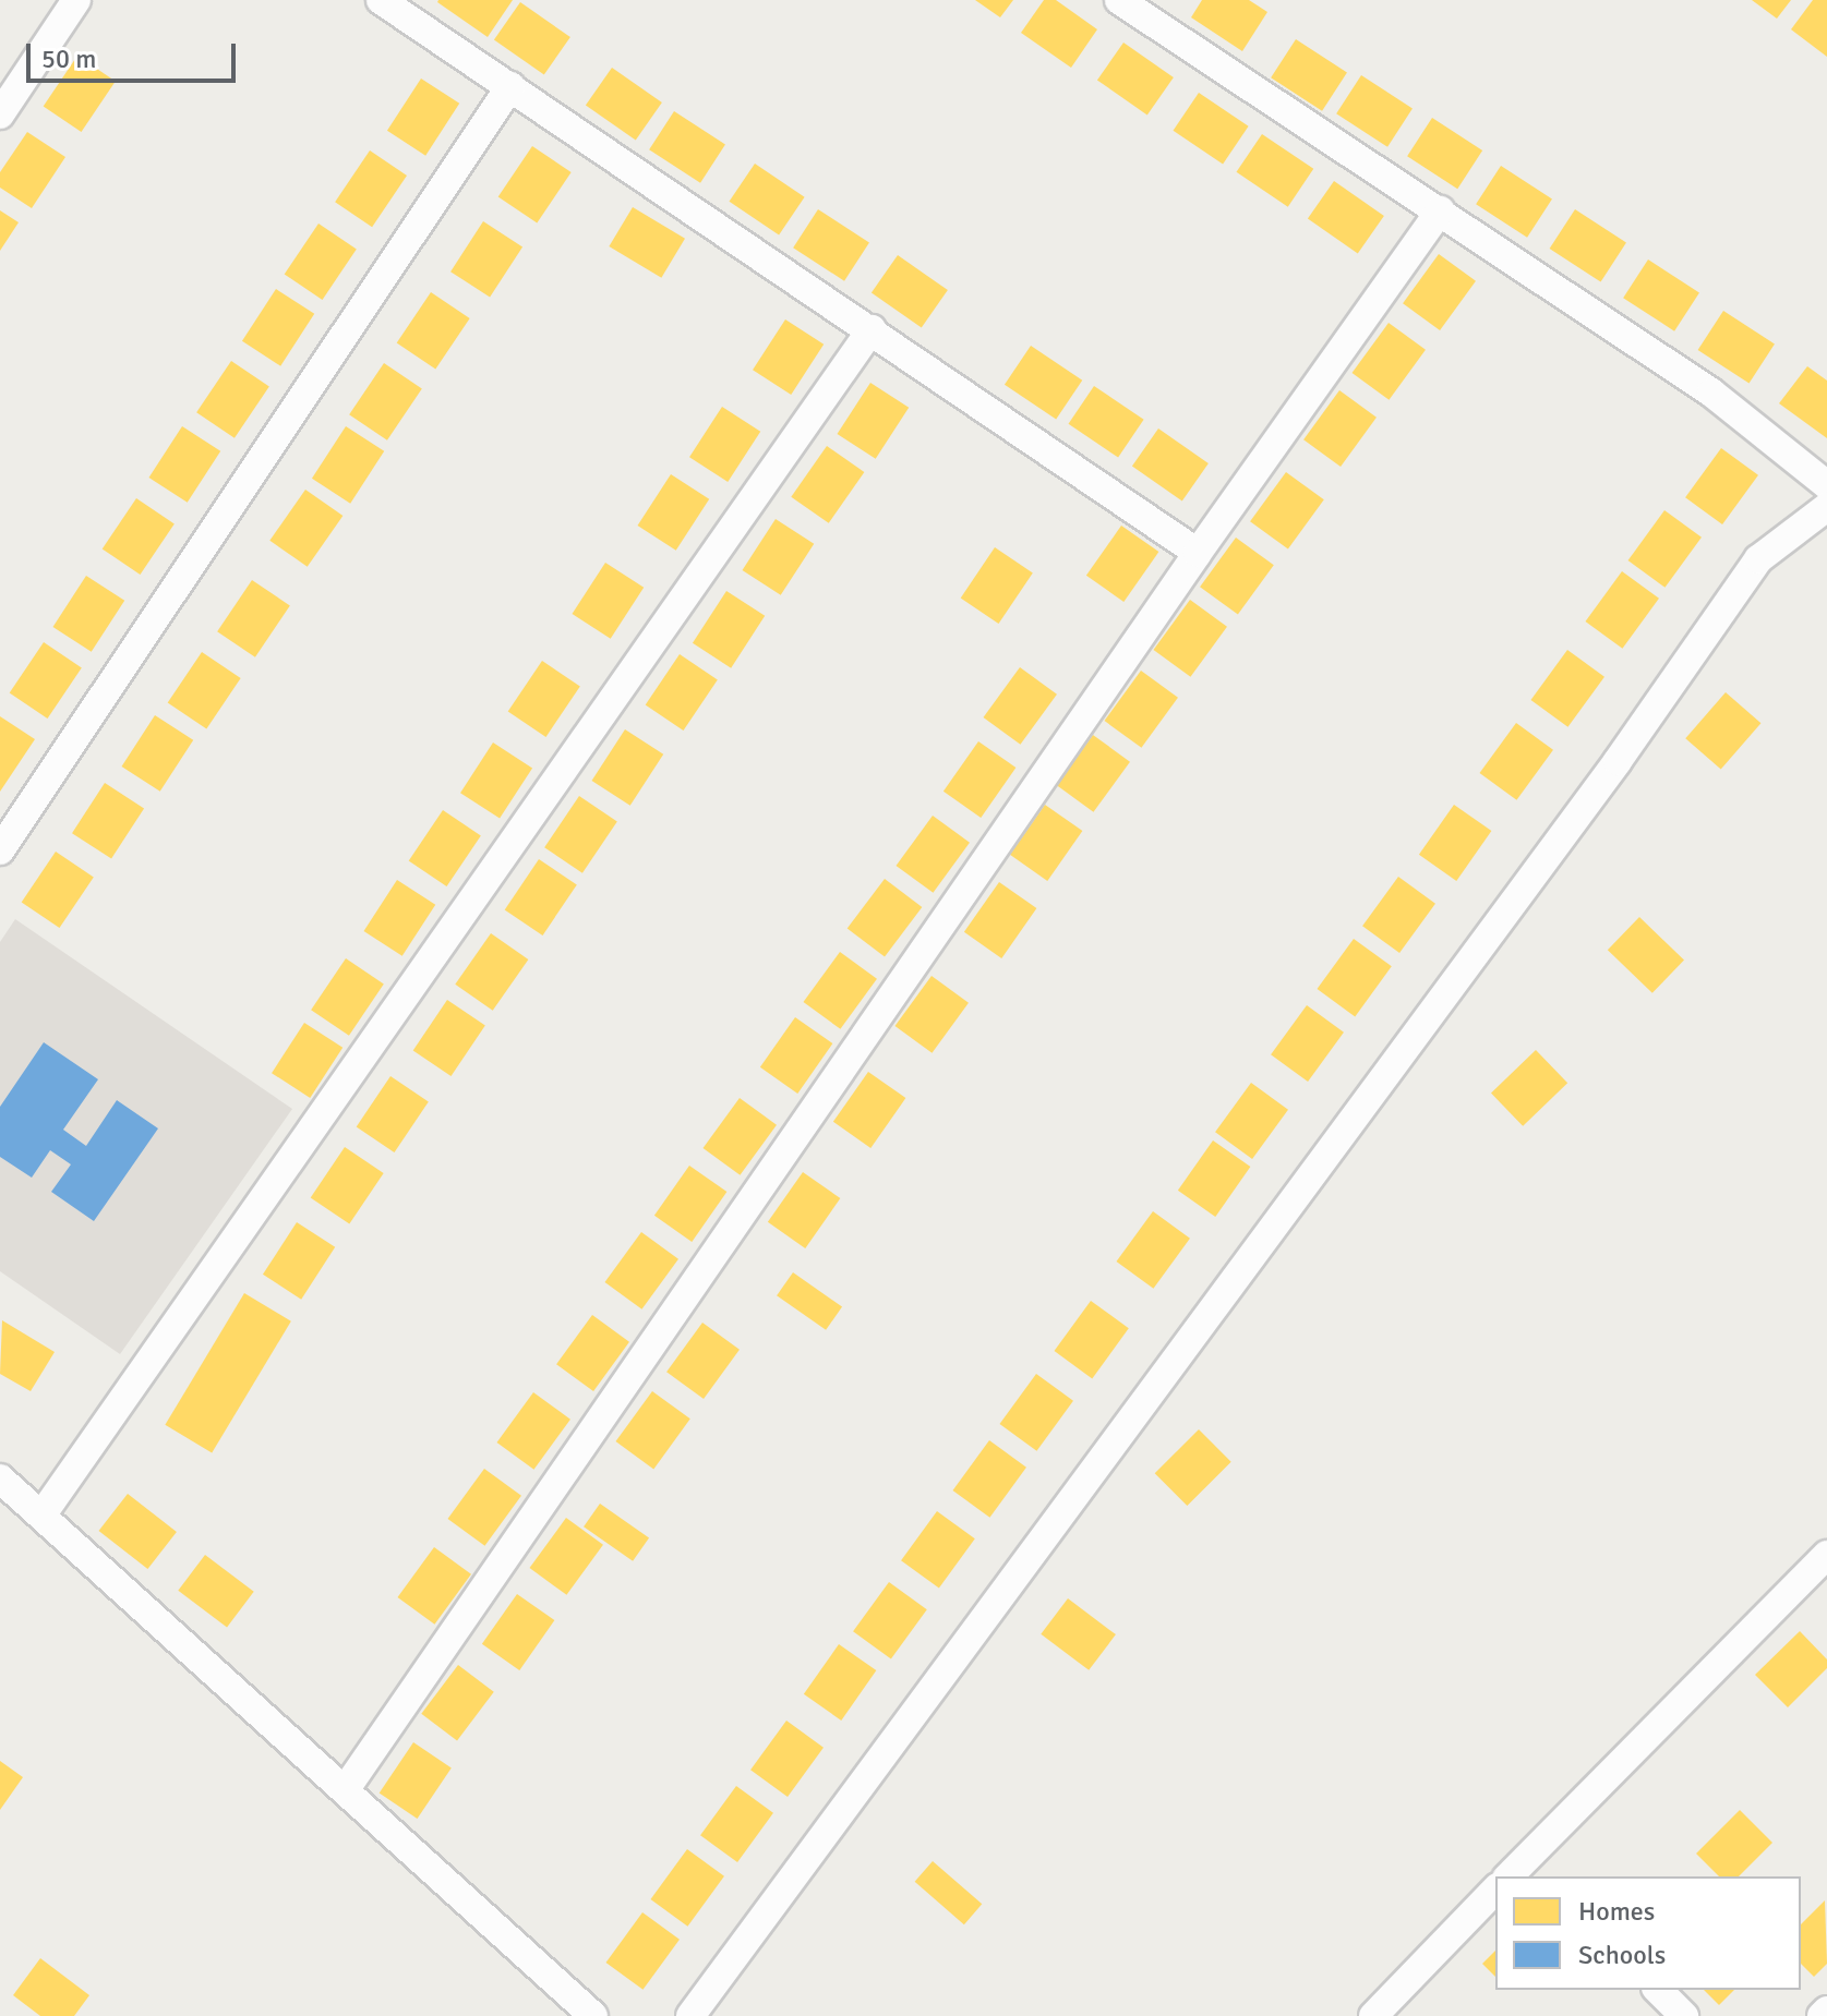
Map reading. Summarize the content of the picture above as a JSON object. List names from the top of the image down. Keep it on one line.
{"legend":["Homes","Schools"],"scale_bar":"50 m"}
